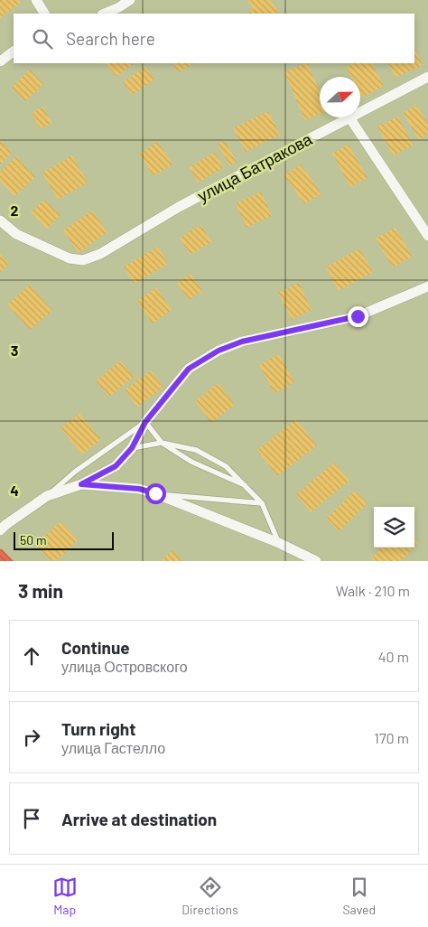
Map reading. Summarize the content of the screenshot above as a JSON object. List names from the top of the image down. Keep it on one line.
{"streets":{"street":["улица Батракова"]},"scale_bar":"50 m","north":"right","page":{"search":"Search here","scale":"50 m","heading":["3 min","Walk · 210 m"],"list":[["Continue","улица Островского","40 m"],["Turn right","улица Гастелло","170 m"],"Arrive at destination"],"nav":["Map","Directions","Saved"]},"grid":{"rows":["2","3","4"]}}
